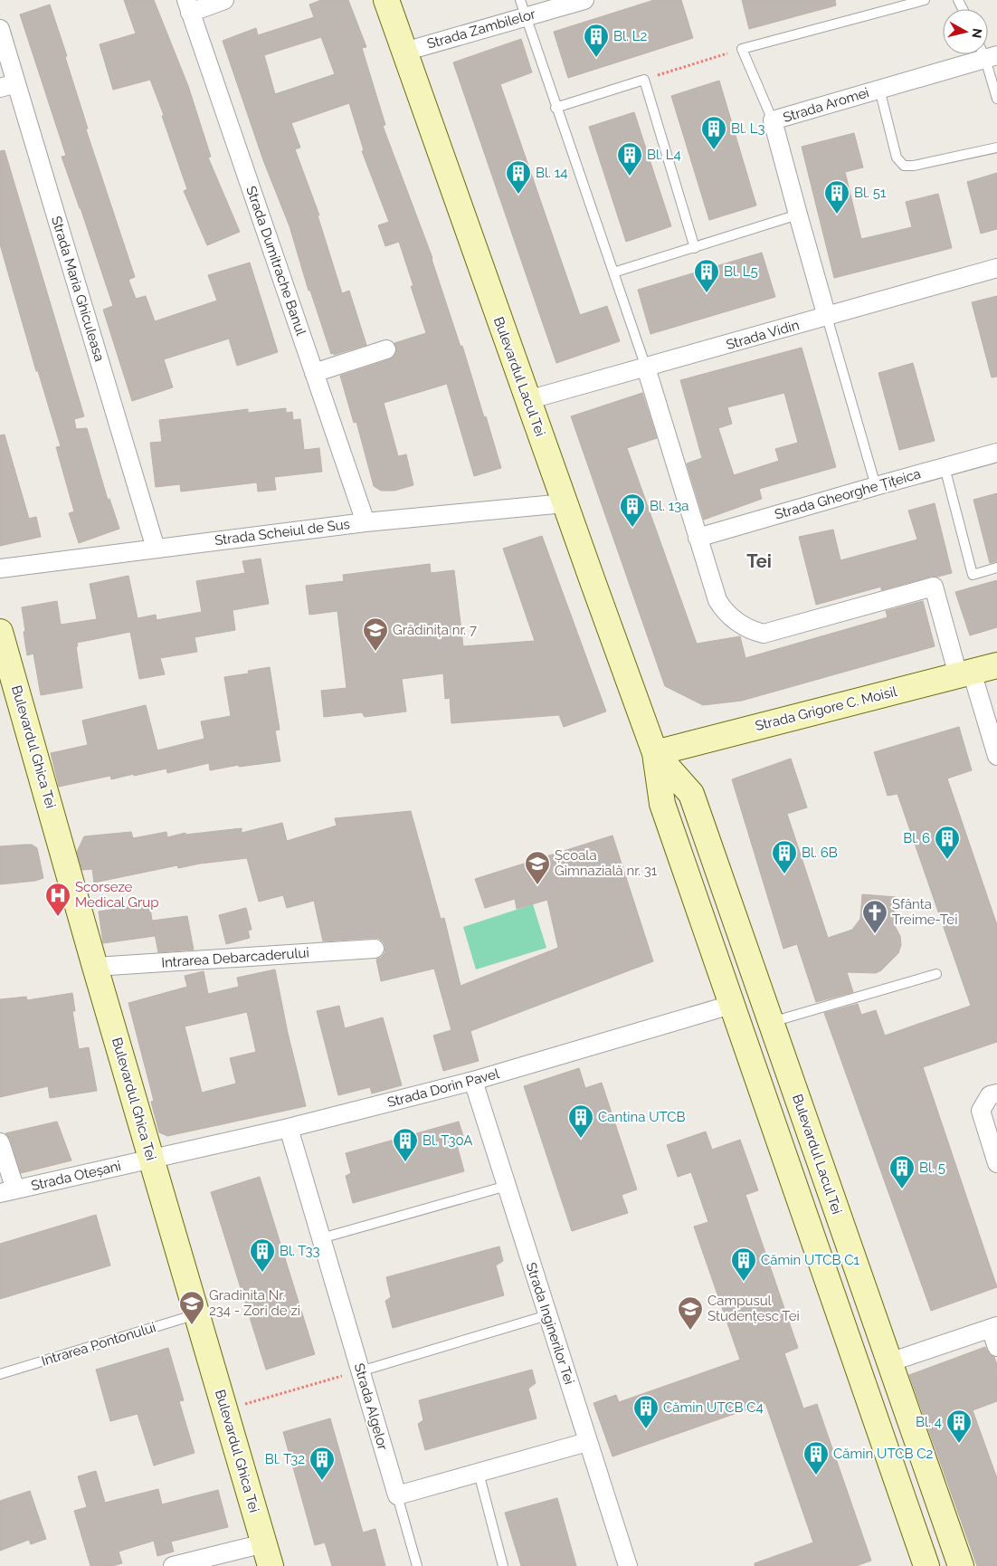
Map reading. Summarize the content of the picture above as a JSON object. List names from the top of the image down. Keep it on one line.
{"streets":{"main road":["Bulevardul Lacul Tei","Strada Grigore C. Moisil","Bulevardul Ghica Tei"],"street":["Strada Zambilelor","Strada Aromei","Strada Dumitrache Banul","Strada Maria Ghiculeasa","Strada Vidin","Strada Gheorghe Țițeica","Strada Scheiul de Sus","Intrarea Debarcaderului","Strada Dorin Pavel","Strada Oteșani","Strada Inginerilor Tei","Strada Algelor"],"lane":["Intrarea Pontonului"]},"crossings":[["Strada Zambilelor","Bulevardul Lacul Tei"],["Strada Aromei","Strada Vidin"],["Strada Dumitrache Banul","Strada Scheiul de Sus"],["Strada Maria Ghiculeasa","Strada Scheiul de Sus"],["Strada Vidin","Bulevardul Lacul Tei"],["Bulevardul Lacul Tei","Strada Scheiul de Sus"],["Bulevardul Lacul Tei","Strada Grigore C. Moisil"],["Bulevardul Lacul Tei","Strada Dorin Pavel"],["Bulevardul Ghica Tei","Intrarea Debarcaderului"],["Bulevardul Ghica Tei","Strada Dorin Pavel"],["Bulevardul Ghica Tei","Strada Oteșani"],["Bulevardul Ghica Tei","Intrarea Pontonului"],["Strada Dorin Pavel","Strada Oteșani"],["Strada Dorin Pavel","Strada Inginerilor Tei"],["Strada Dorin Pavel","Strada Algelor"]],"districts":["Tei"],"places":{"building":["Bl. L2","Bl. L3","Bl. L4","Bl. 14","Bl. 51","Bl. L5","Bl. 13a","Bl. 6","Bl. 6B","Cantina UTCB","Bl. T30A","Bl. 5","Bl. T33","Cămin UTCB C1","Cămin UTCB C4","Bl. 4","Cămin UTCB C2","Bl. T32"],"school or university":["Grădinița nr. 7","Școala Gimnazială nr. 31","Gradinita Nr. 234 - Zori de zi","Campusul Studențesc Tei"],"hospital":["Scorseze Medical Grup"],"church":["Sfânta Treime-Tei"]},"north":"right"}
